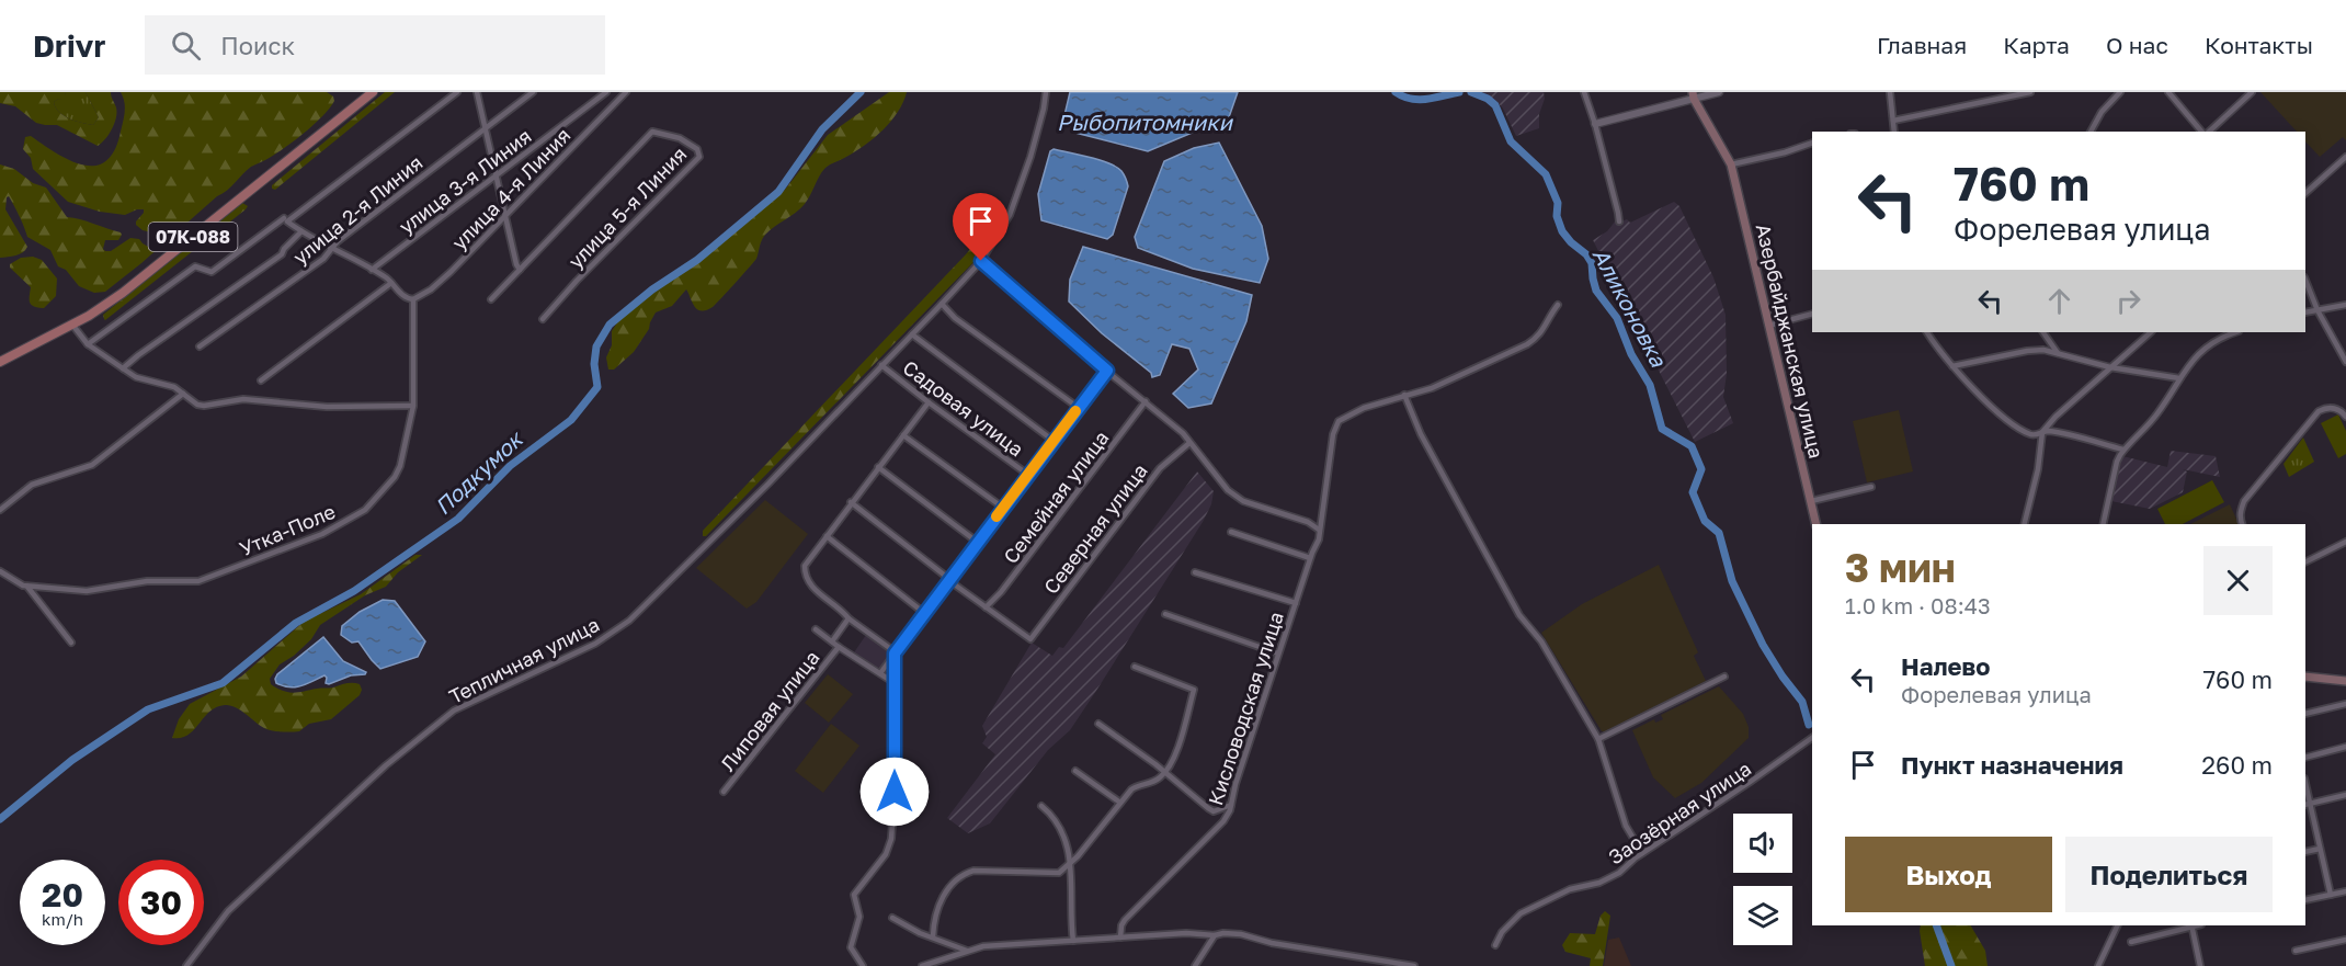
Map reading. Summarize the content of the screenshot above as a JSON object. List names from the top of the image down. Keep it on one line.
{"streets":{"main road":["07К-088","Азербайджанская улица"],"street":["улица 3-я Линия","улица 4-я Линия","улица 5-я Линия","улица 2-я Линия","Садовая улица","Семейная улица","Северная улица","Утка-Поле","Тепличная улица","Кисловодская улица","Липовая улица","Заозёрная улица"]},"crossings":[["улица 4-я Линия","Утка-Поле"],["Садовая улица","Тепличная улица"],["Семейная улица","Северная улица"]],"water":["Рыбопитомники","Аликоновка","Подкумок"],"page":{"header":"Drivr","search":"Поиск","nav":["Главная","Карта","О нас","Контакты"],"turn":["760 m","Форелевая улица"],"heading":["3 мин","1.0 km · 08:43"],"list":[{"name":"Налево","note":"Форелевая улица","value":"760 m"},{"name":"Пункт назначения","value":"260 m"}],"buttons":["Выход","Поделиться"],"speed":"20 km/h","limit":"30"}}
